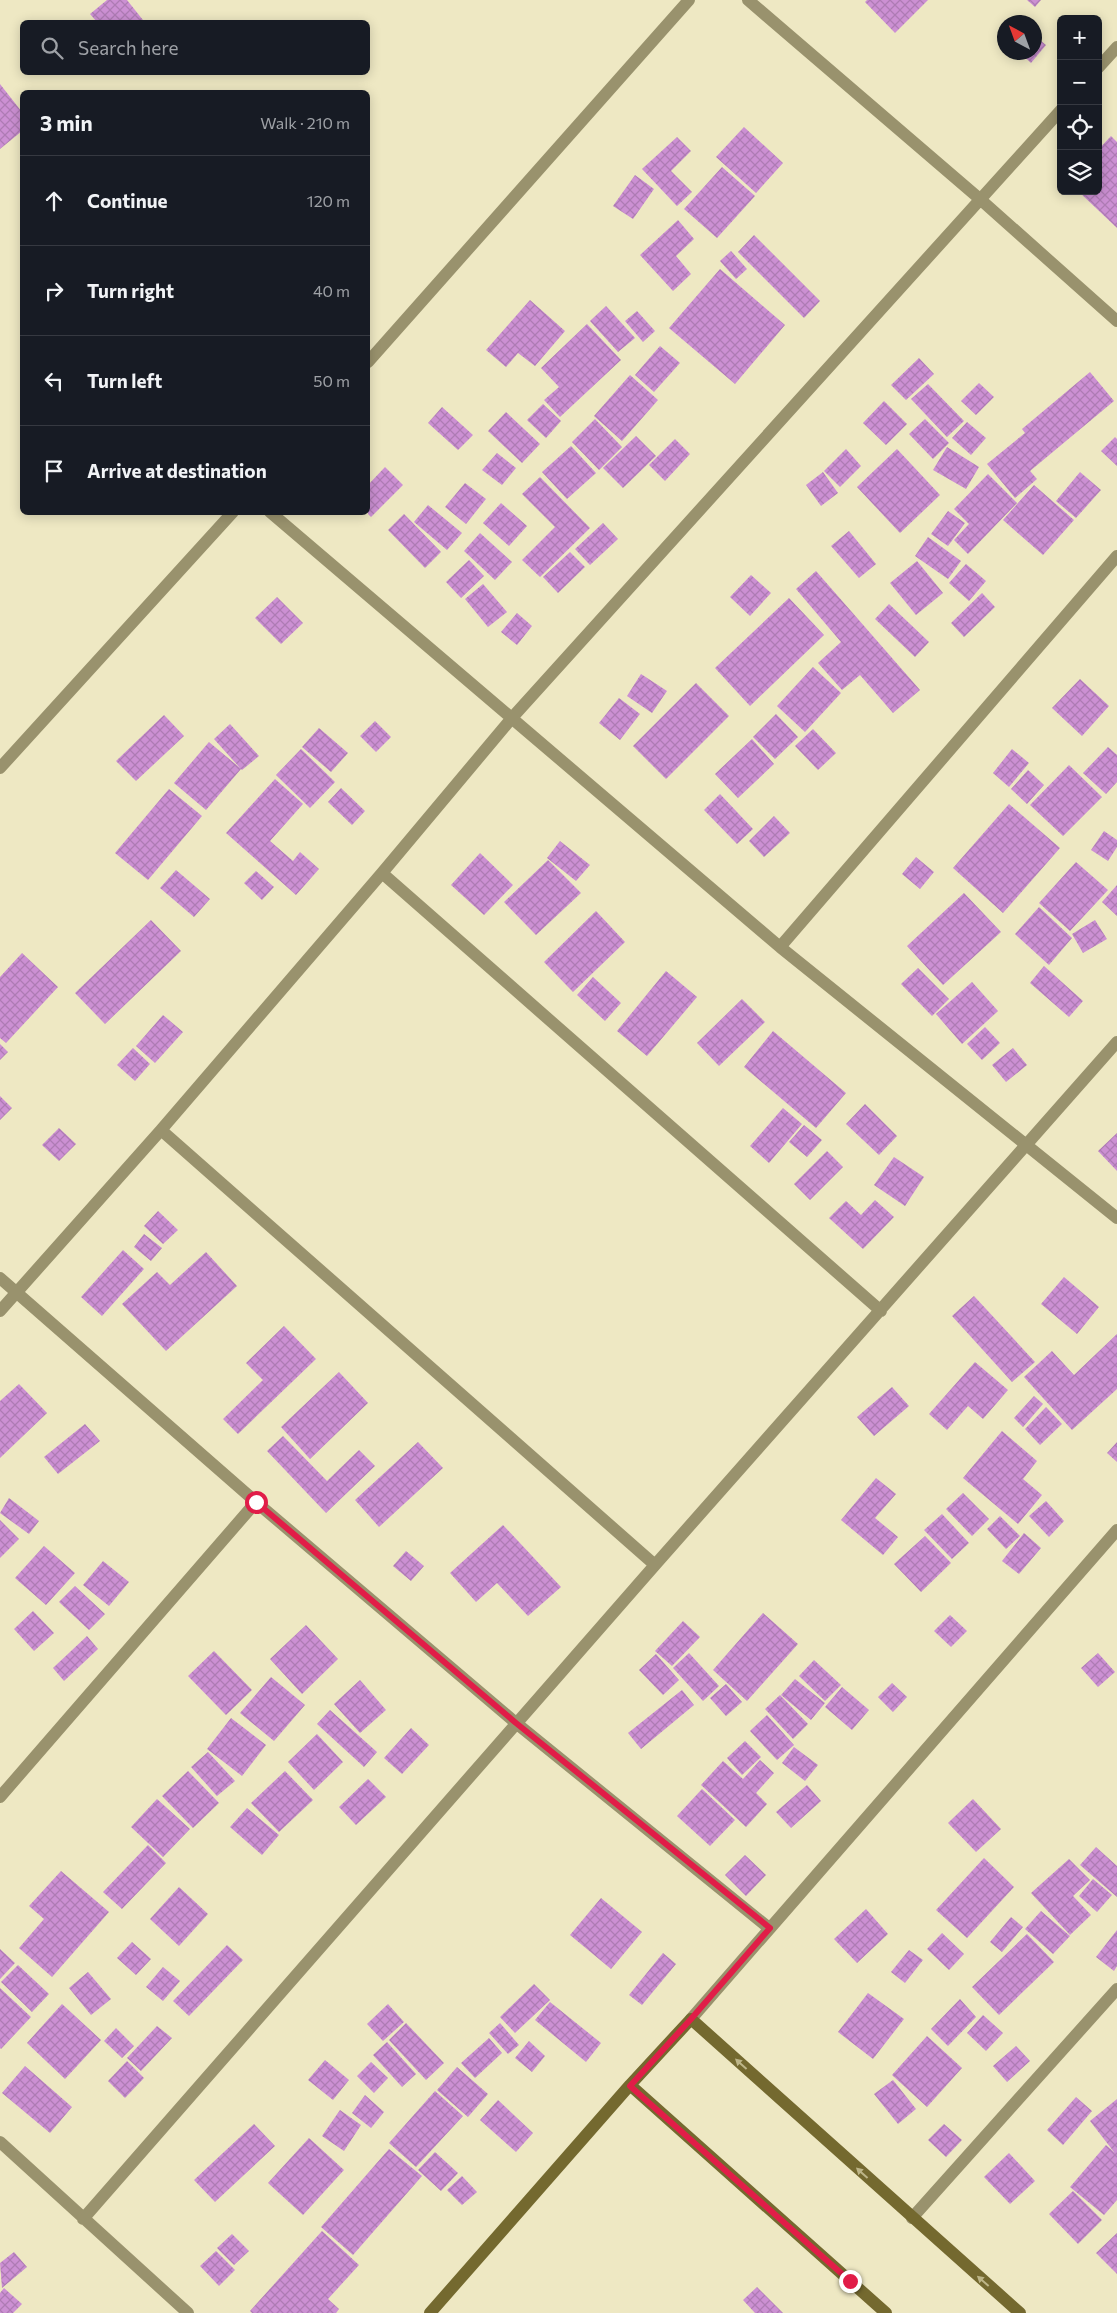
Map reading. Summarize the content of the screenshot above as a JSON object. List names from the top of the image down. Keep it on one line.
{"north":"top left","page":{"map_buttons":["+","−"],"search":"Search here","heading":["3 min","Walk · 210 m"],"list":[["Continue","120 m"],["Turn right","40 m"],["Turn left","50 m"],"Arrive at destination"]}}
